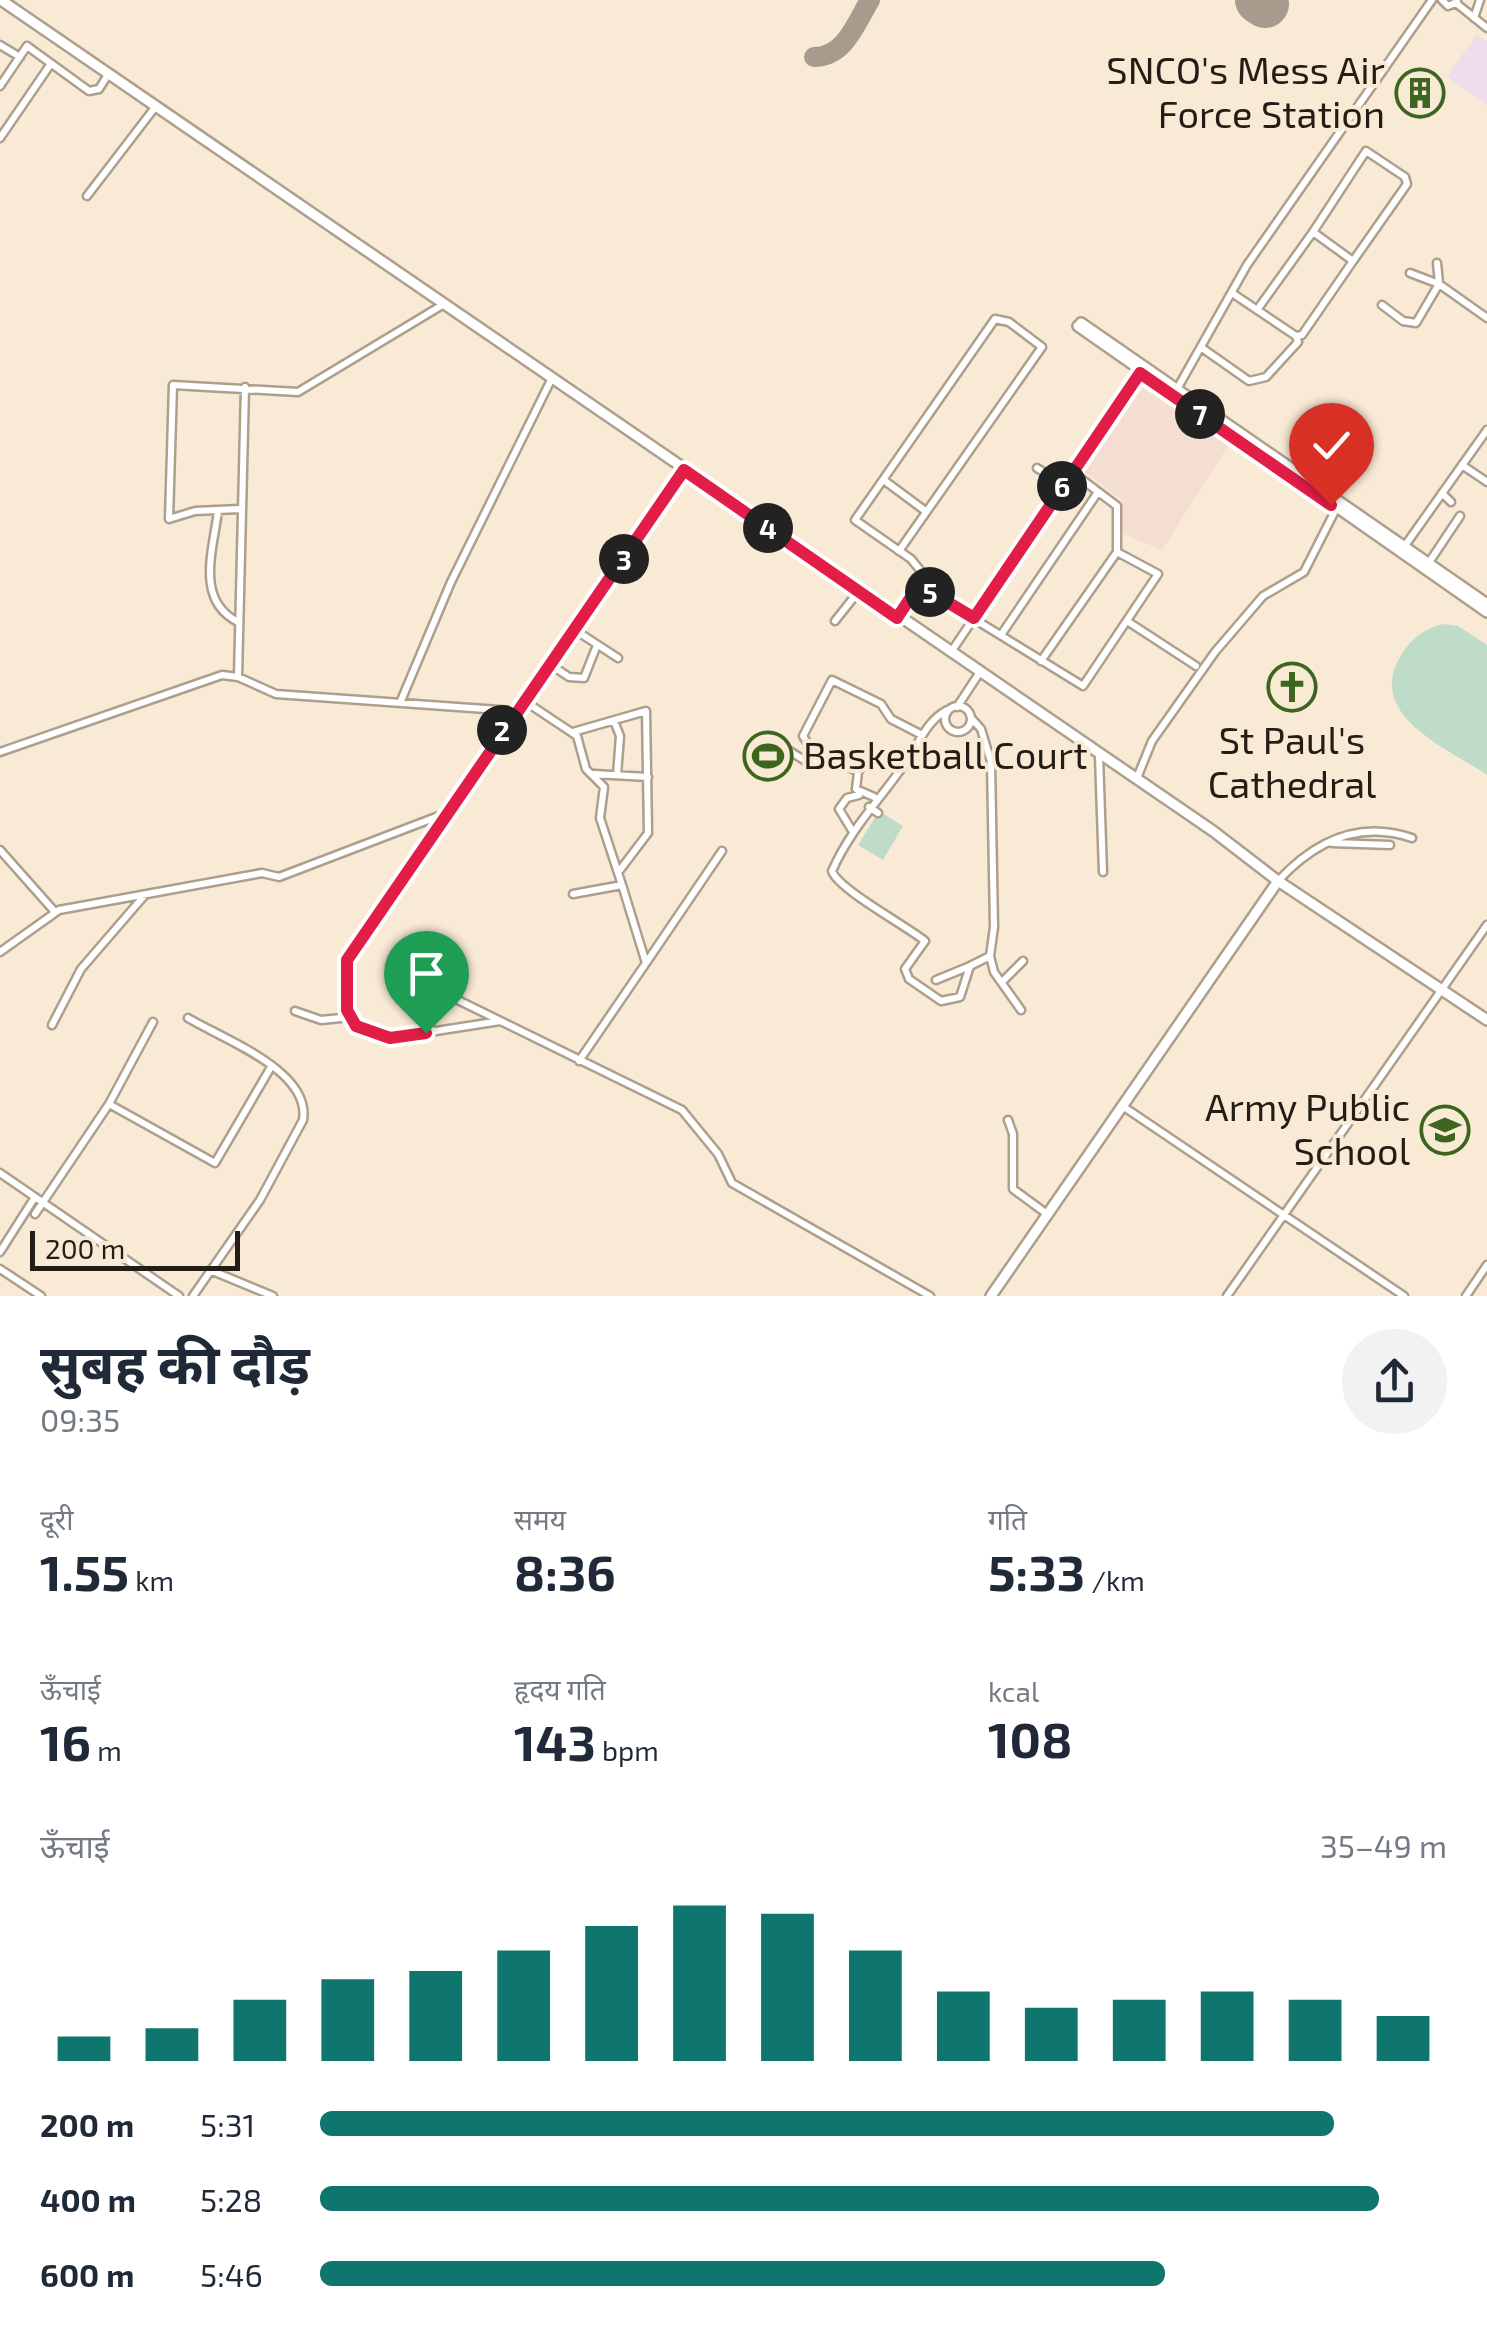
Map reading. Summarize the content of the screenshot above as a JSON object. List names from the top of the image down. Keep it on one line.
{"places":{"building":["SNCO's Mess Air Force Station"],"church":["St Paul's Cathedral"],"sports":["Basketball Court"],"school or university":["Army Public School"]},"scale_bar":"200 m","page":{"pins":["7","6","4","3","5","2"],"scale":"200 m","heading":["सुबह की दौड़","09:35"],"stats":[["दूरी","1.55 km"],["समय","8:36"],["गति","5:33 /km"],["ऊँचाई","16 m"],["हृदय गति","143 bpm"],["kcal","108"]],"chart":["ऊँचाई","35–49 m"],"list":[{"name":"200 m","note":"5:31"},{"name":"400 m","note":"5:28"},{"name":"600 m","note":"5:46"}]}}
